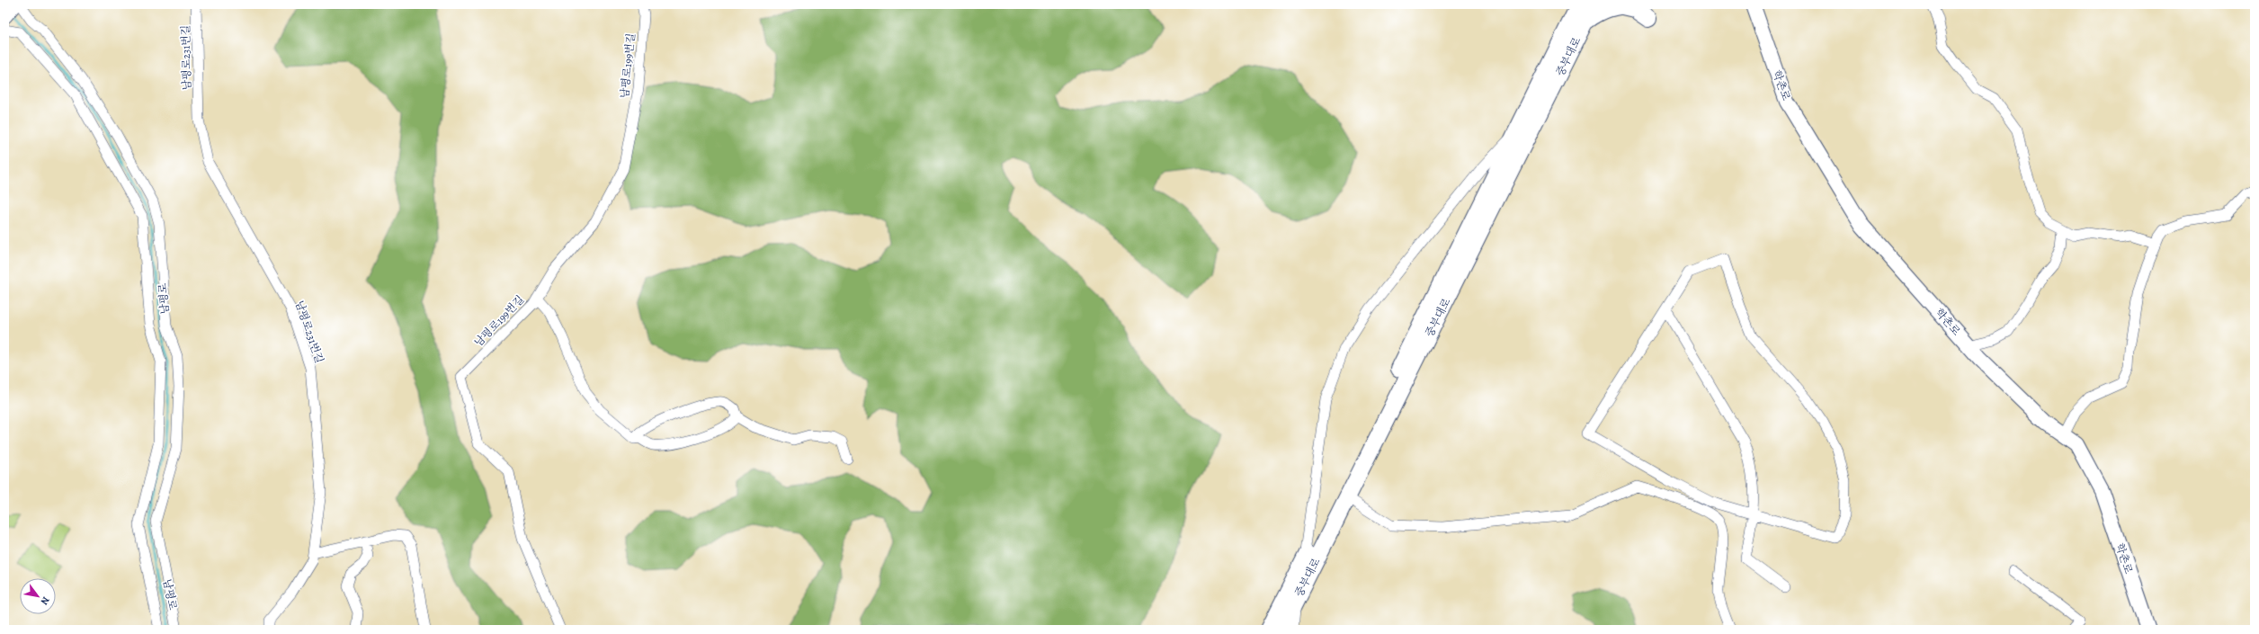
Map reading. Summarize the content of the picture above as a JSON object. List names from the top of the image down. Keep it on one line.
{"streets":{"main road":["중부대로"],"street":["남평로231번길","남평로199번길","학촌로","남평로"]},"north":"bottom right"}
